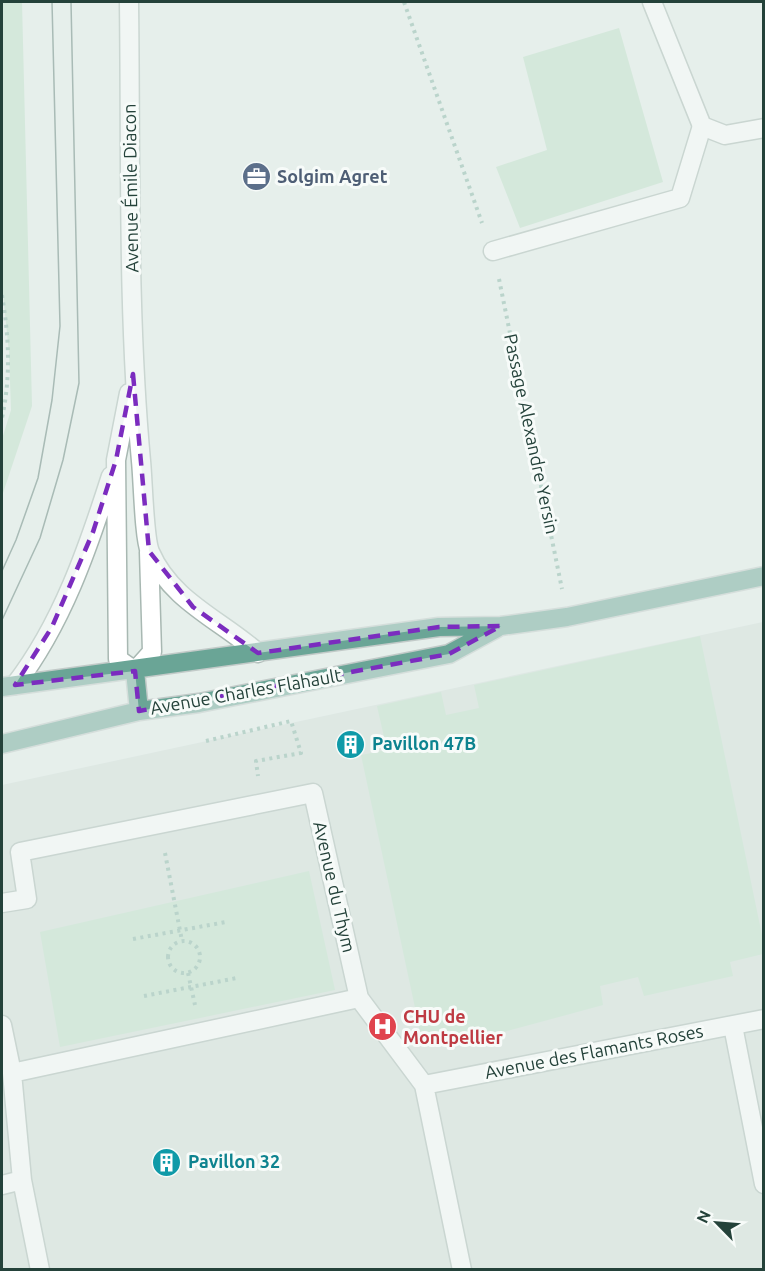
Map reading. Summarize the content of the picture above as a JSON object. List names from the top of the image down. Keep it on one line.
{"streets":{"main road":["Avenue Charles Flahault"],"street":["Avenue Émile Diacon","Avenue du Thym","Avenue des Flamants Roses"],"path":["Passage Alexandre Yersin"]},"crossings":[["Avenue Émile Diacon","Avenue Charles Flahault"],["Passage Alexandre Yersin","Avenue Charles Flahault"]],"places":{"office":["Solgim Agret"],"building":["Pavillon 47B","Pavillon 32"],"hospital":["CHU de Montpellier"]},"north":"top left"}
